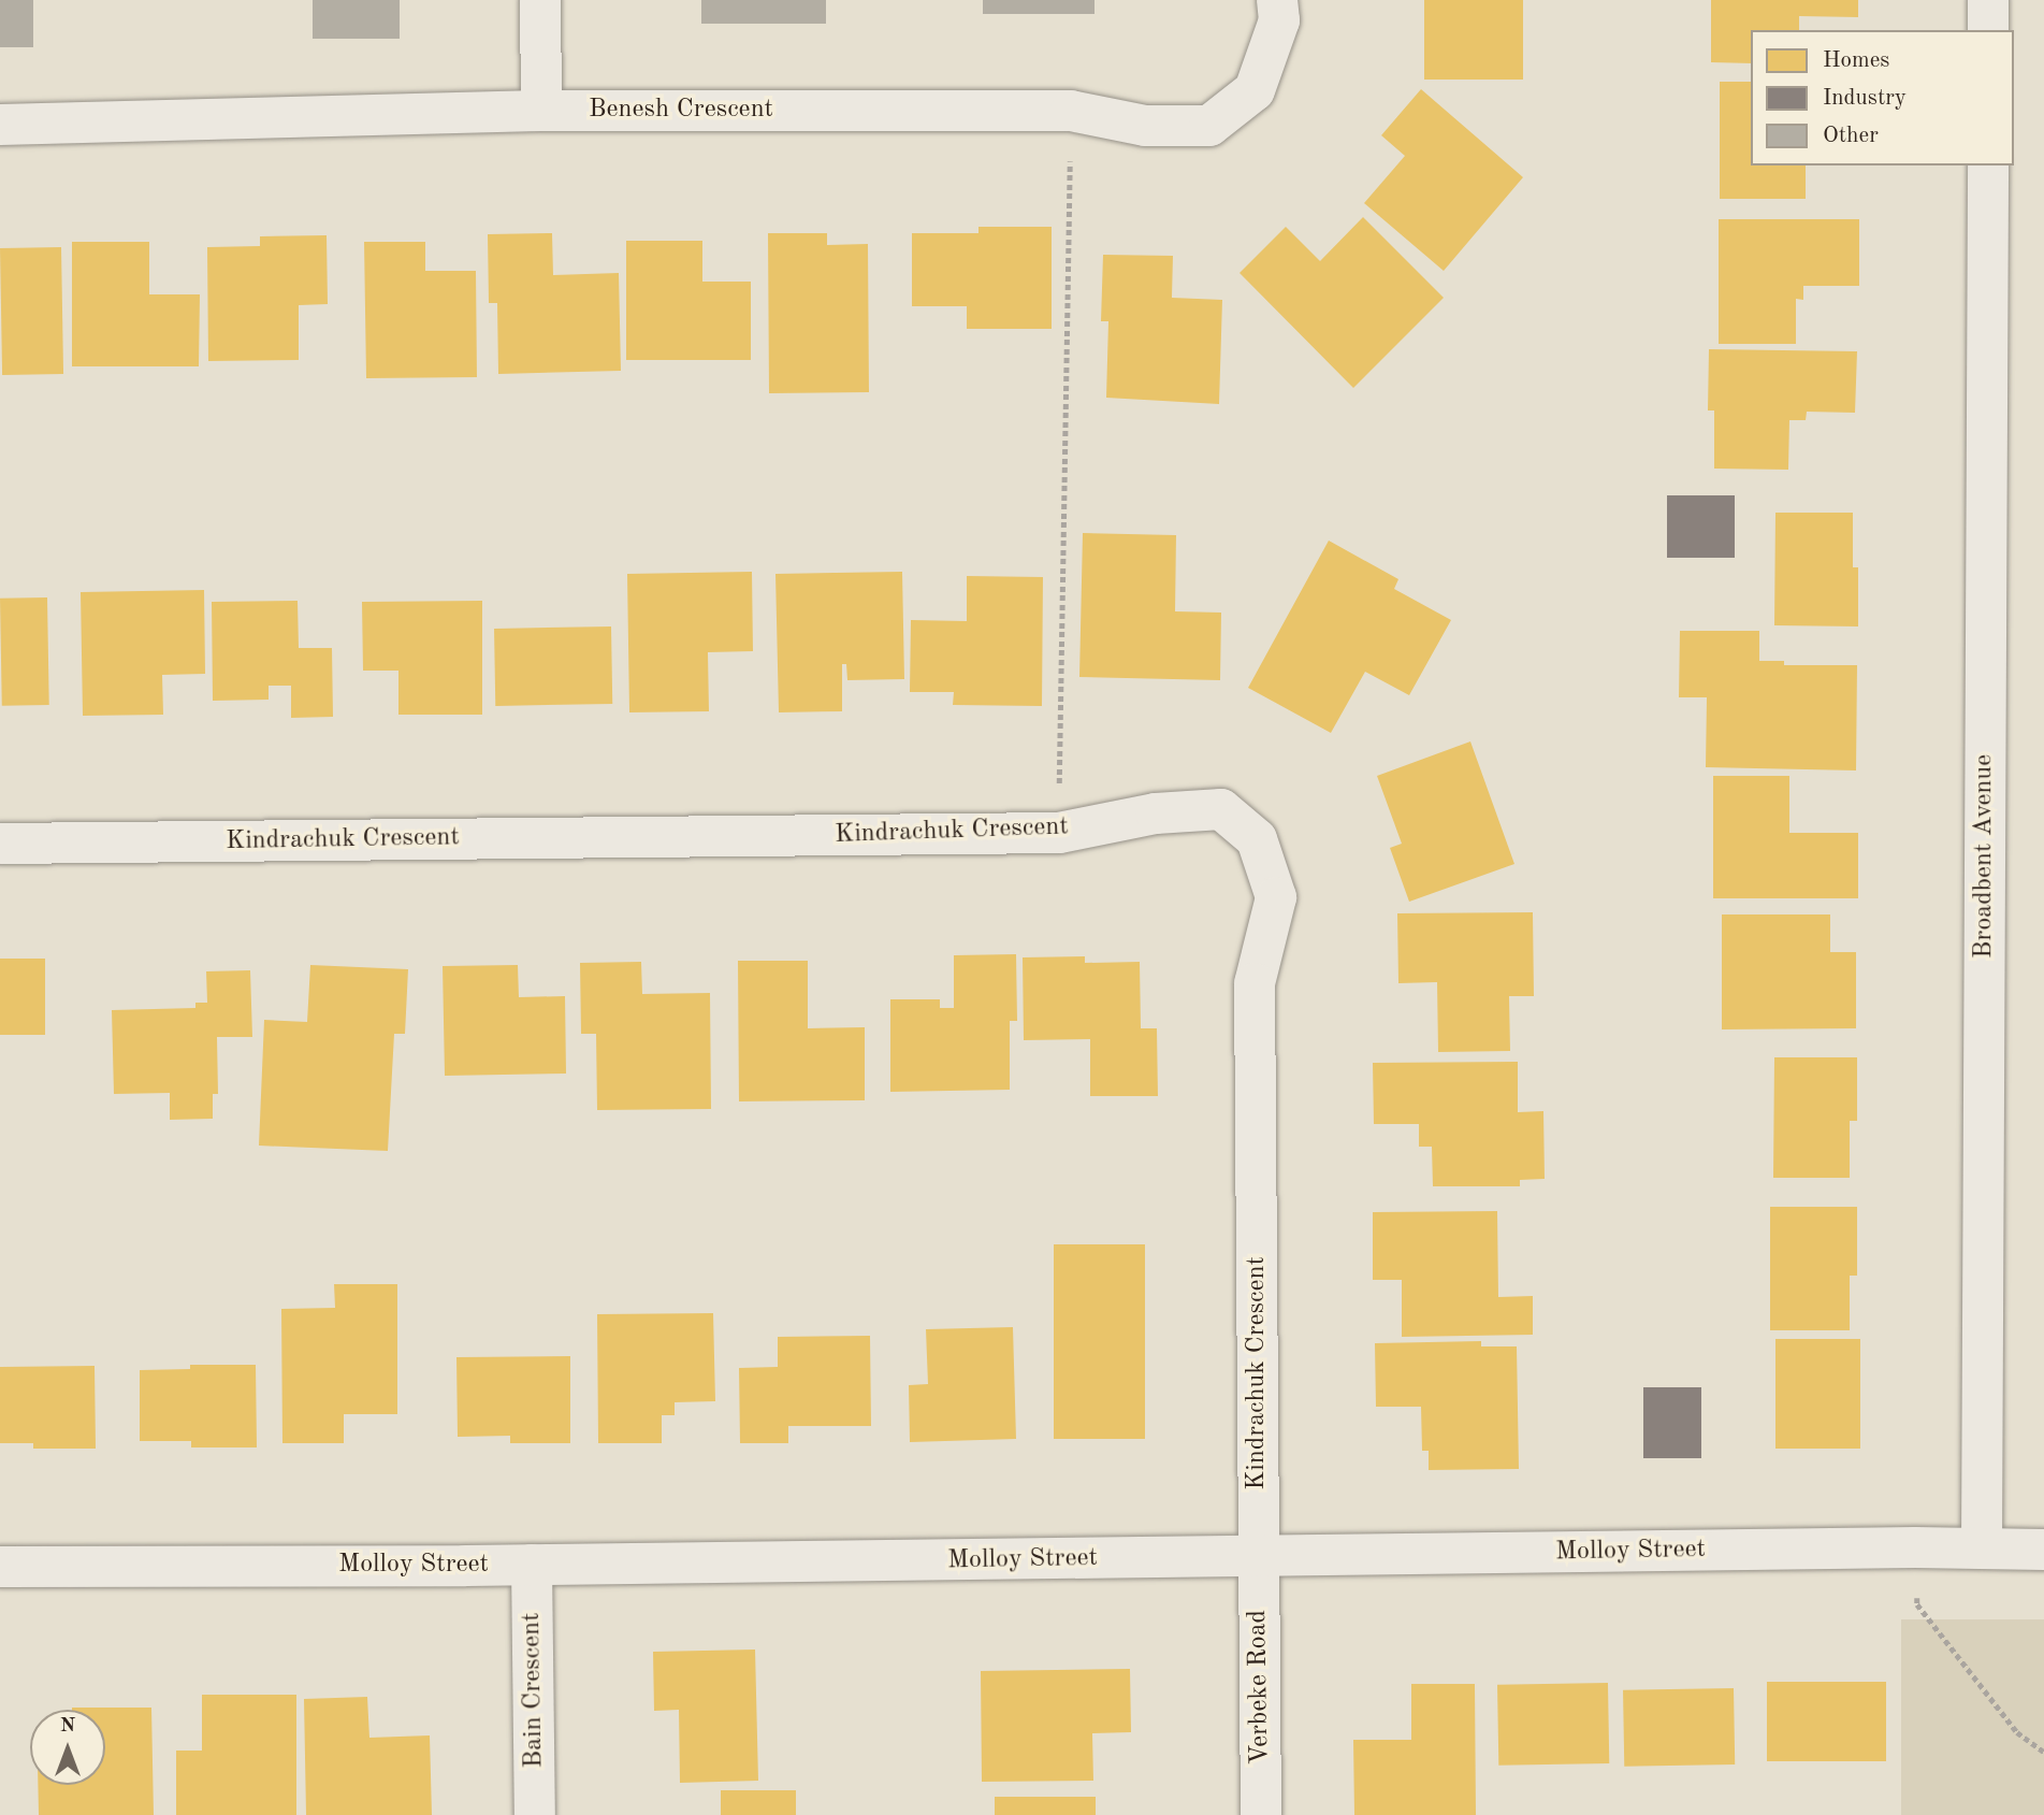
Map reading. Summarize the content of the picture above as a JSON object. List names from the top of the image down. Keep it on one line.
{"streets":{"street":["Benesh Crescent","Kindrachuk Crescent","Broadbent Avenue","Molloy Street","Verbeke Road","Bain Crescent"]},"crossings":[["Kindrachuk Crescent","Molloy Street"],["Kindrachuk Crescent","Verbeke Road"],["Broadbent Avenue","Molloy Street"],["Molloy Street","Verbeke Road"],["Molloy Street","Bain Crescent"]],"legend":["Homes","Industry","Other"],"north":"top"}
